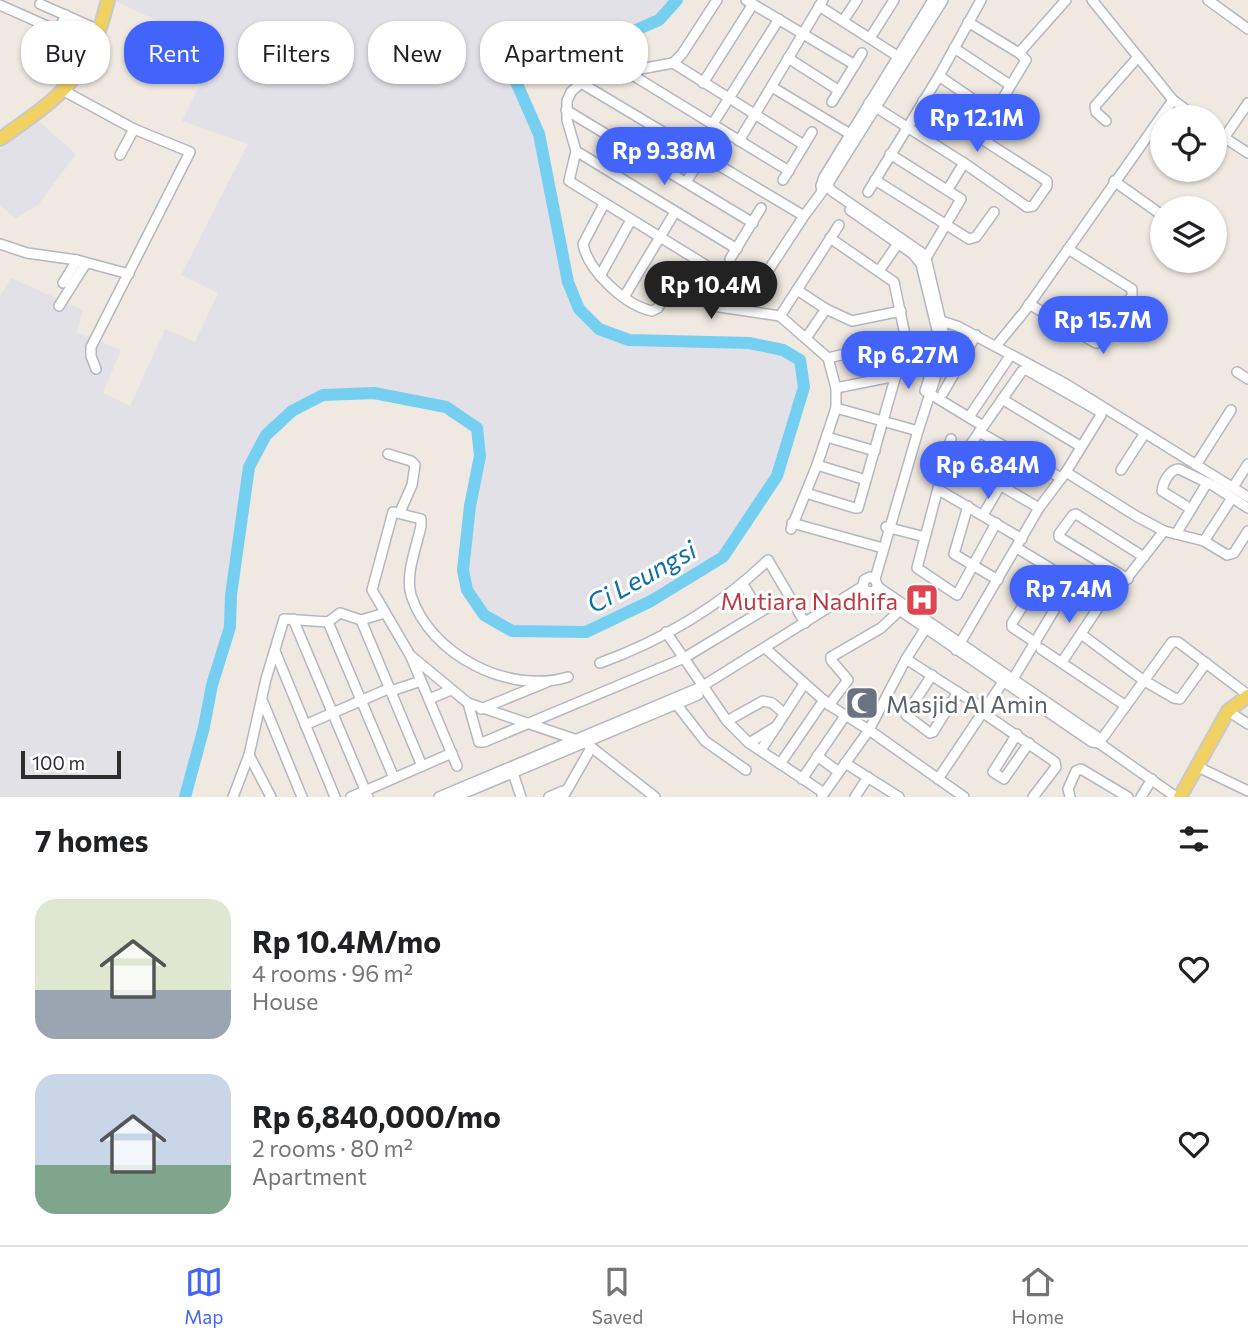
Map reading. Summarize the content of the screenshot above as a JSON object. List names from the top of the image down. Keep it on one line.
{"water":["Ci Leungsi"],"places":{"hospital":["Mutiara Nadhifa"],"mosque":["Masjid Al Amin"]},"scale_bar":"100 m","page":{"chip":["Buy","Rent","Filters","New","Apartment"],"price":["Rp 12.1M","Rp 9.38M","Rp 10.4M","Rp 15.7M","Rp 6.27M","Rp 6.84M","Rp 7.4M"],"scale":"100 m","heading":"7 homes","list":[{"name":"Rp 10.4M/mo","note":"4 rooms · 96 m² · House"},{"name":"Rp 6,840,000/mo","note":"2 rooms · 80 m² · Apartment"}],"tabs":["Map","Saved","Home"]}}
